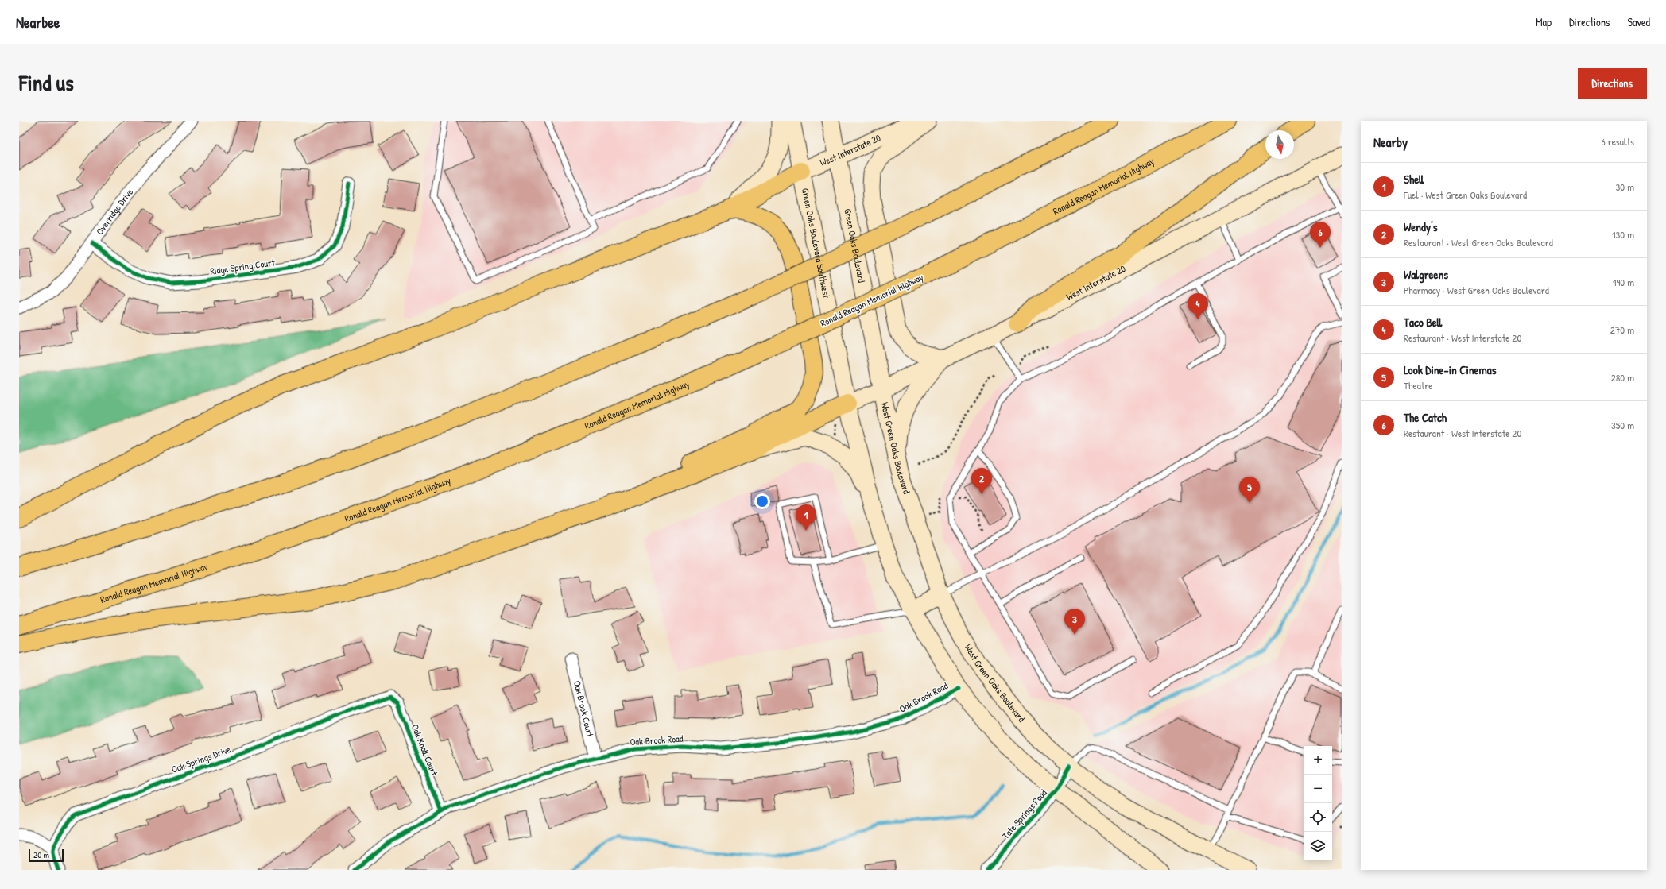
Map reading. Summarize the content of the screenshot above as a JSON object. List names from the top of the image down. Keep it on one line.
{"streets":{"highway":["Ronald Reagan Memorial Highway"],"main road":["West Interstate 20","Green Oaks Boulevard Southwest","Green Oaks Boulevard","West Green Oaks Boulevard"],"street":["Overridge Drive","Ridge Spring Court","Oak Brook Road","Oak Brook Court","Oak Knoll Court","Oak Springs Drive","Tate Springs Road"]},"crossings":[["West Interstate 20","Green Oaks Boulevard Southwest"],["West Interstate 20","Green Oaks Boulevard"],["West Interstate 20","West Green Oaks Boulevard"],["Overridge Drive","Ridge Spring Court"],["Green Oaks Boulevard","West Green Oaks Boulevard"],["West Green Oaks Boulevard","Tate Springs Road"],["Oak Brook Road","Oak Brook Court"],["Oak Brook Road","Oak Knoll Court"],["Oak Knoll Court","Oak Springs Drive"]],"scale_bar":"20 m","north":"bottom","page":{"header":"Nearbee","nav":["Map","Directions","Saved"],"title":"Find us","buttons":"Directions","heading":["Nearby","6 results"],"list":[{"mark":"1","name":"Shell","note":"Fuel · West Green Oaks Boulevard","value":"30 m"},{"mark":"2","name":"Wendy's","note":"Restaurant · West Green Oaks Boulevard","value":"130 m"},{"mark":"3","name":"Walgreens","note":"Pharmacy · West Green Oaks Boulevard","value":"190 m"},{"mark":"4","name":"Taco Bell","note":"Restaurant · West Interstate 20","value":"270 m"},{"mark":"5","name":"Look Dine-in Cinemas","note":"Theatre","value":"280 m"},{"mark":"6","name":"The Catch","note":"Restaurant · West Interstate 20","value":"350 m"}],"pins":["6","4","2","5","1","3"],"map_buttons":["+","−"],"scale":"20 m"}}
